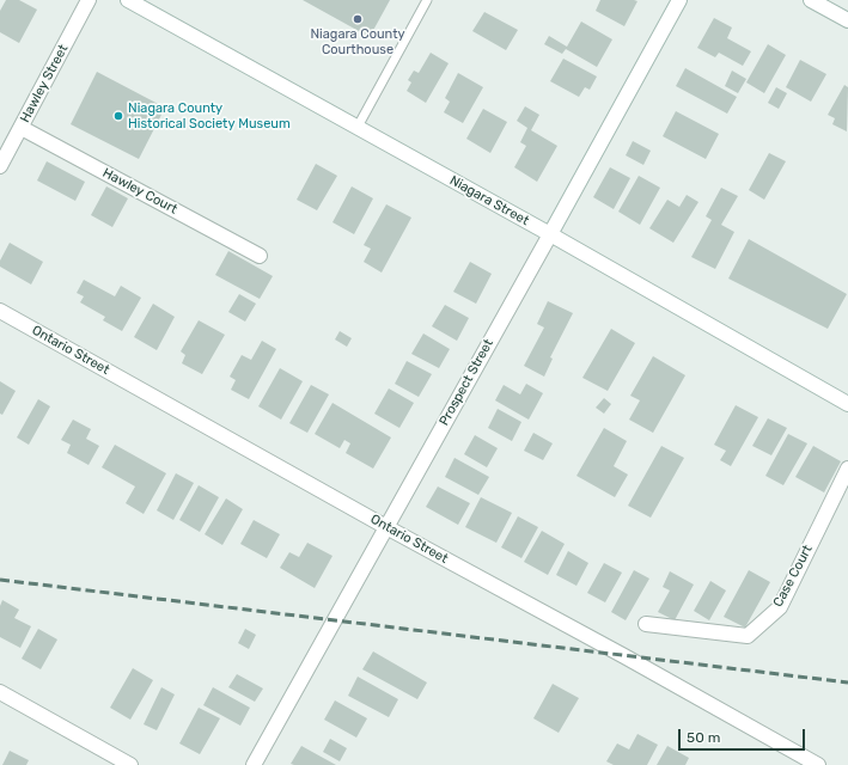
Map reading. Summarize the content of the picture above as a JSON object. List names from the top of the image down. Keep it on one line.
{"streets":{"street":["Hawley Street","Hawley Court","Niagara Street","Ontario Street","Prospect Street","Case Court"]},"crossings":[["Hawley Street","Hawley Court"],["Niagara Street","Prospect Street"],["Ontario Street","Prospect Street"]],"places":["Niagara County Courthouse","Niagara County Historical Society Museum"],"scale_bar":"50 m"}
